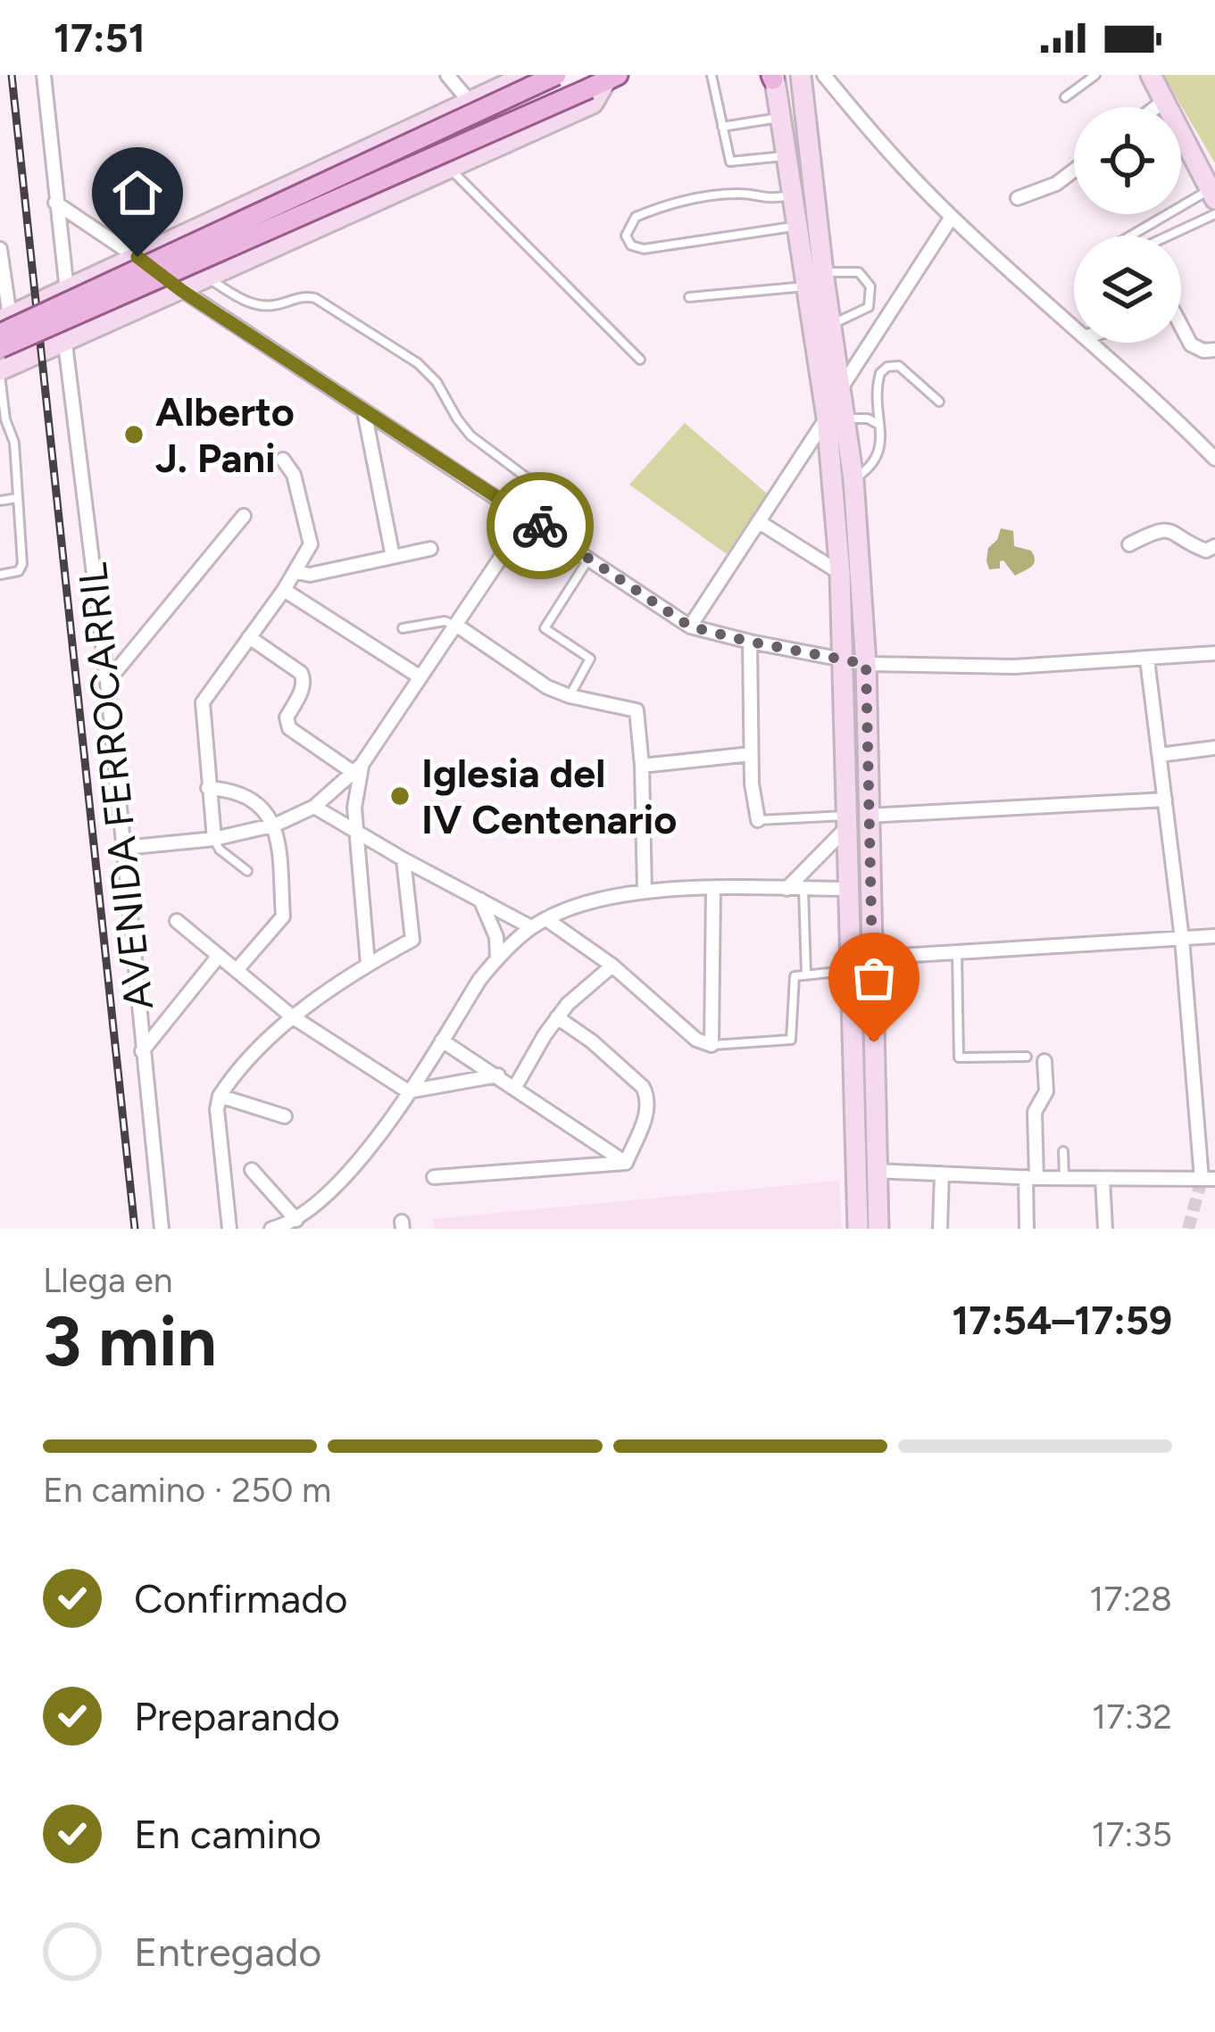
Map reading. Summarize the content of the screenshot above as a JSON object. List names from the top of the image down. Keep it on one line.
{"streets":{"street":["AVENIDA FERROCARRIL"]},"places":["Alberto J. Pani","Iglesia del IV Centenario"],"page":{"status":"17:51","heading":["3 min","Llega en","17:54–17:59"],"bar":"En camino · 250 m","list":[["Confirmado","17:28"],["Preparando","17:32"],["En camino","17:35"],"Entregado"]}}
